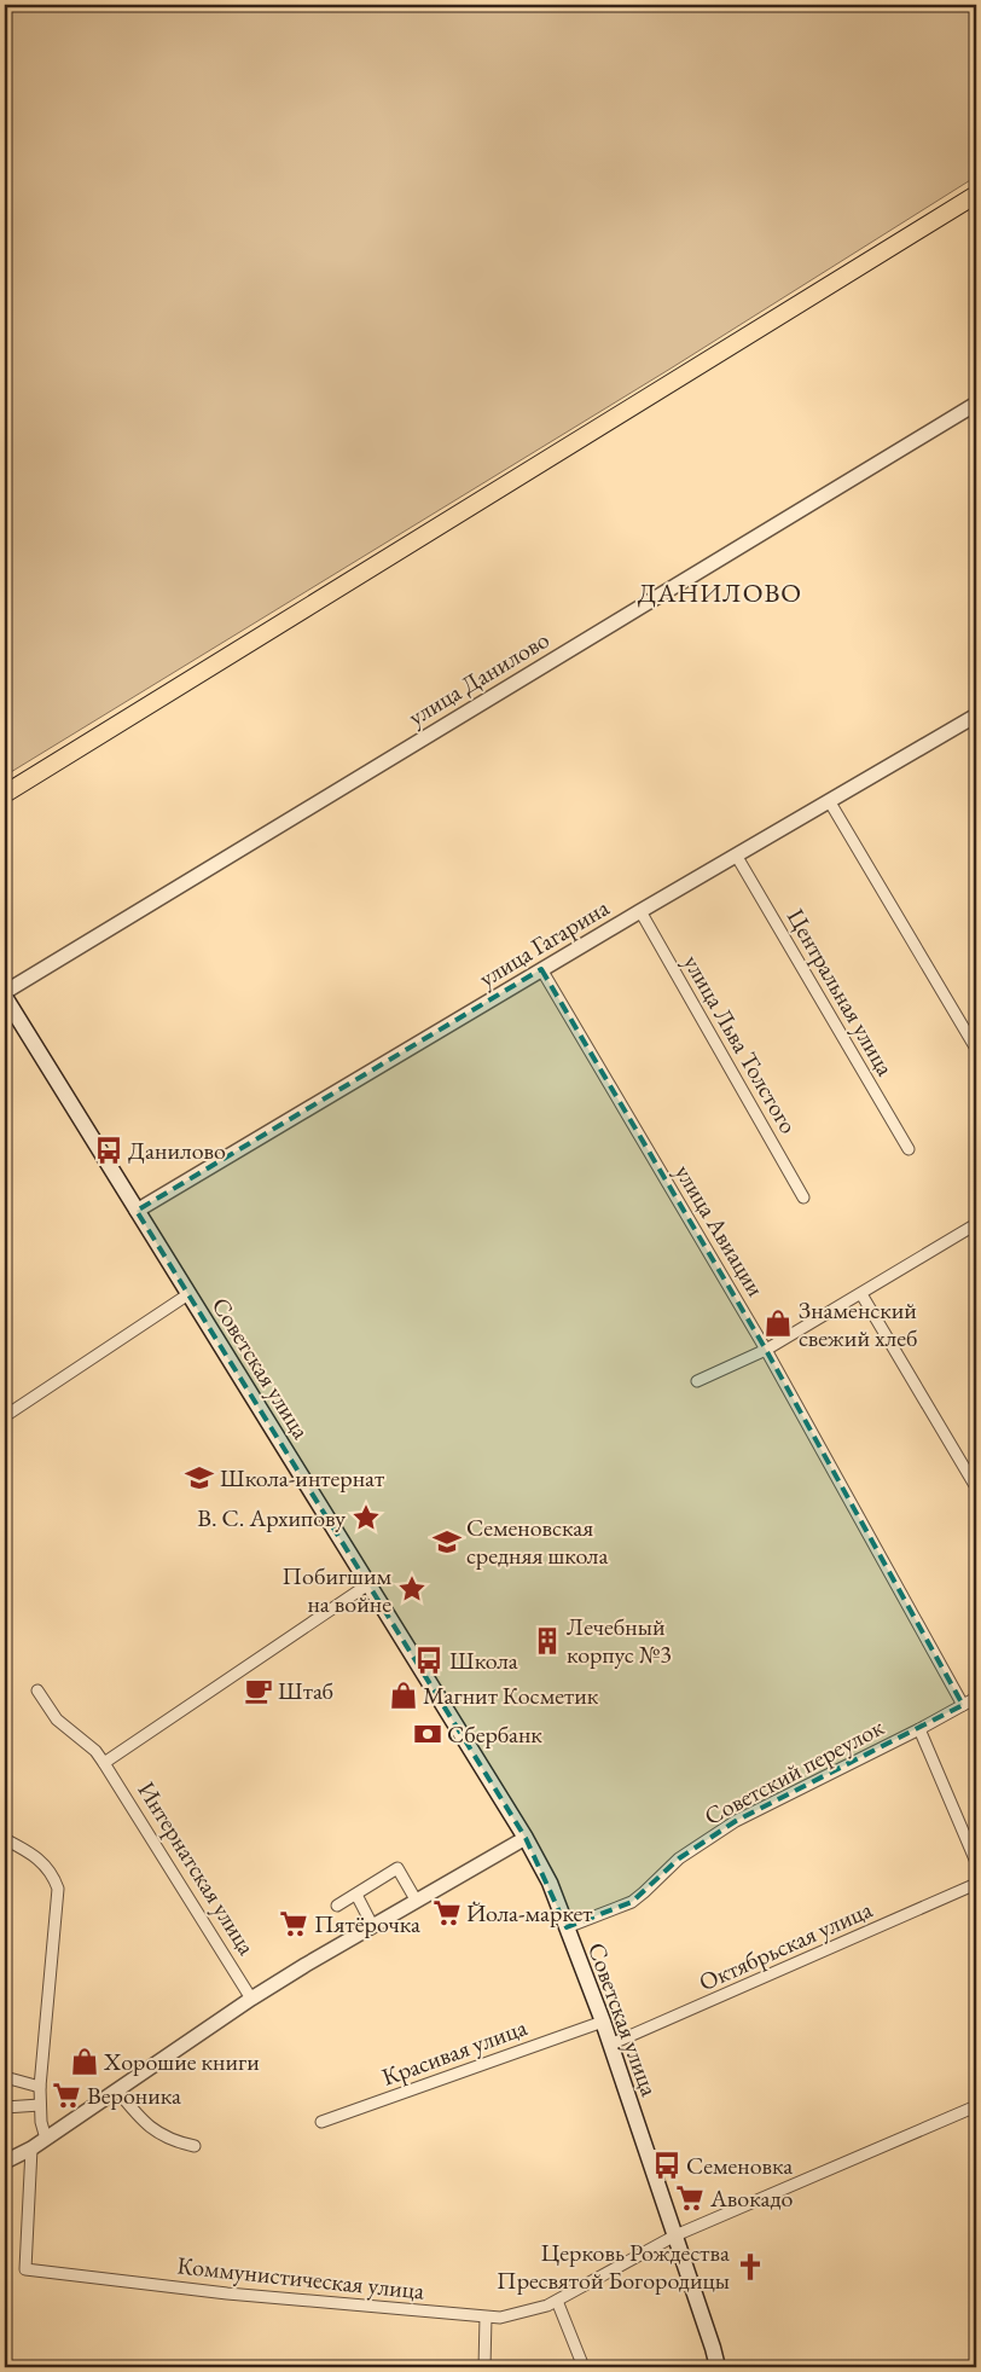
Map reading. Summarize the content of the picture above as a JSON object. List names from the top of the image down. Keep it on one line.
{"streets":{"main road":["Советская улица"],"street":["улица Данилово","улица Гагарина","Центральная улица","улица Льва Толстого","улица Авиации","Советский переулок","Интернатская улица","Октябрьская улица","Красивая улица","Коммунистическая улица"]},"crossings":[["улица Гагарина","Центральная улица"],["улица Гагарина","улица Льва Толстого"],["улица Гагарина","улица Авиации"],["улица Гагарина","Советская улица"],["Советская улица","Советский переулок"],["Советская улица","Октябрьская улица"],["Советская улица","Красивая улица"],["Советская улица","Коммунистическая улица"]],"districts":["ДАНИЛОВО"],"places":{"bus stop":["Данилово","Школа","Семеновка"],"shop":["Знаменский свежий хлеб","Магнит Косметик","Хорошие книги"],"school or university":["Школа-интернат","Семеновская средняя школа"],"place":["В. С. Архипову","Побигшим на войне"],"building":["Лечебный корпус №3"],"cafe":["Штаб"],"bank":["Сбербанк"],"supermarket":["Йола-маркет","Пятёрочка","Вероника","Авокадо"],"church":["Церковь Рождества Пресвятой Богородицы"]}}
